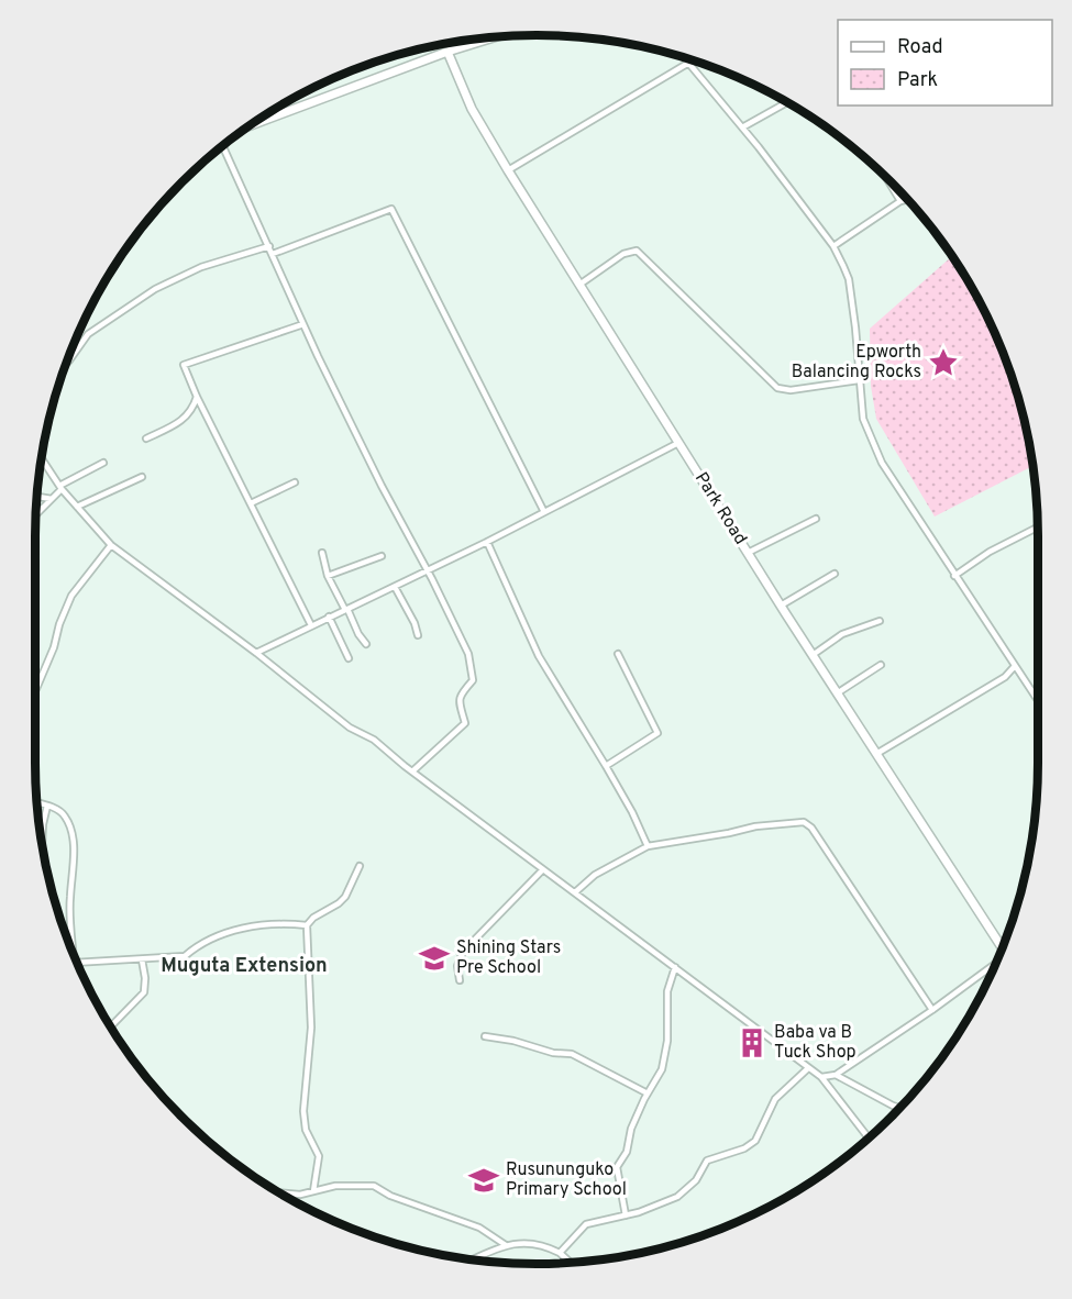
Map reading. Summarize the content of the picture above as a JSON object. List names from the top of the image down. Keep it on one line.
{"streets":{"street":["Park Road"]},"districts":["Muguta Extension"],"places":{"place":["Epworth Balancing Rocks"],"school or university":["Shining Stars Pre School","Rusununguko Primary School"],"building":["Baba va B Tuck Shop"]},"legend":["Road","Park"]}
